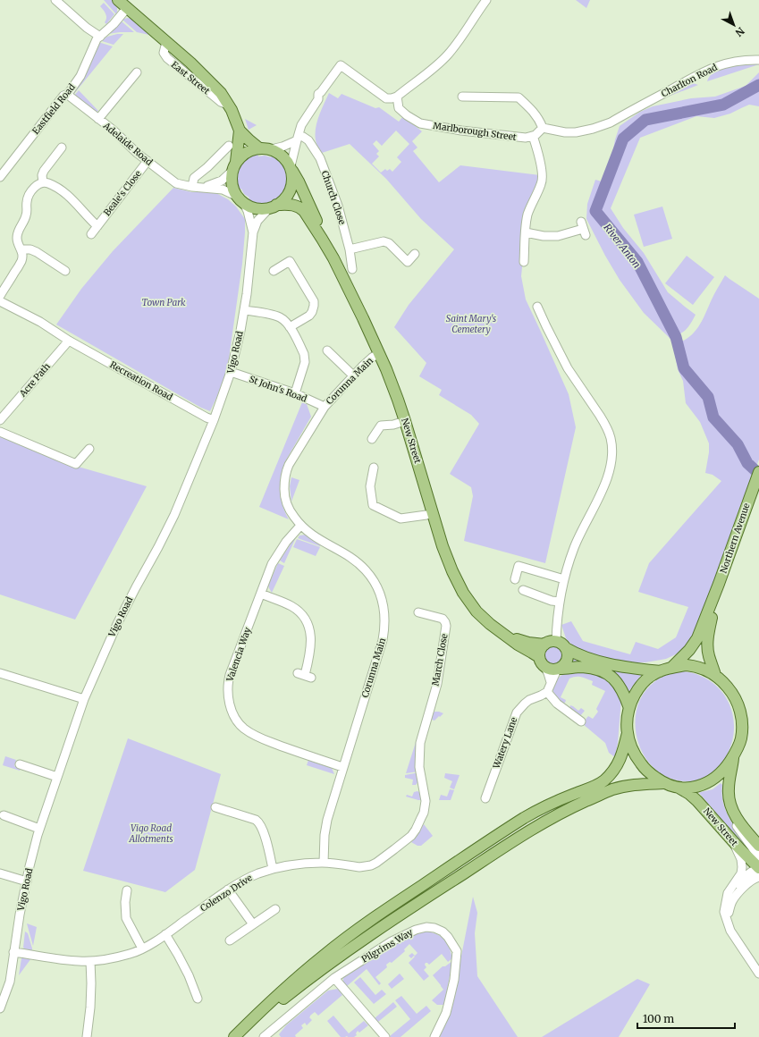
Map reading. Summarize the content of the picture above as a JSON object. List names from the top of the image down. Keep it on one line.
{"streets":{"main road":["East Street","New Street","Northern Avenue"],"street":["Charlton Road","Eastfield Road","Marlborough Street","Adelaide Road","Beale's Close","Church Close","Vigo Road","Acre Path","Recreation Road","Corunna Main","St John's Road","Valencia Way","March Close","Watery Lane","Colenzo Drive","Pilgrims Way"]},"crossings":[["East Street","Adelaide Road"],["East Street","Vigo Road"],["East Street","New Street"],["Eastfield Road","Adelaide Road"],["Adelaide Road","Beale's Close"],["Adelaide Road","Vigo Road"],["Adelaide Road","New Street"],["Vigo Road","Recreation Road"],["Vigo Road","St John's Road"],["Vigo Road","New Street"],["Vigo Road","Colenzo Drive"],["Acre Path","Recreation Road"],["Corunna Main","St John's Road"],["Corunna Main","New Street"],["Corunna Main","Valencia Way"],["Corunna Main","Colenzo Drive"],["New Street","Northern Avenue"],["March Close","Colenzo Drive"]],"water":["River Anton"],"parks":["Town Park","Saint Mary's Cemetery","Vigo Road Allotments"],"scale_bar":"100 m","north":"bottom right"}
